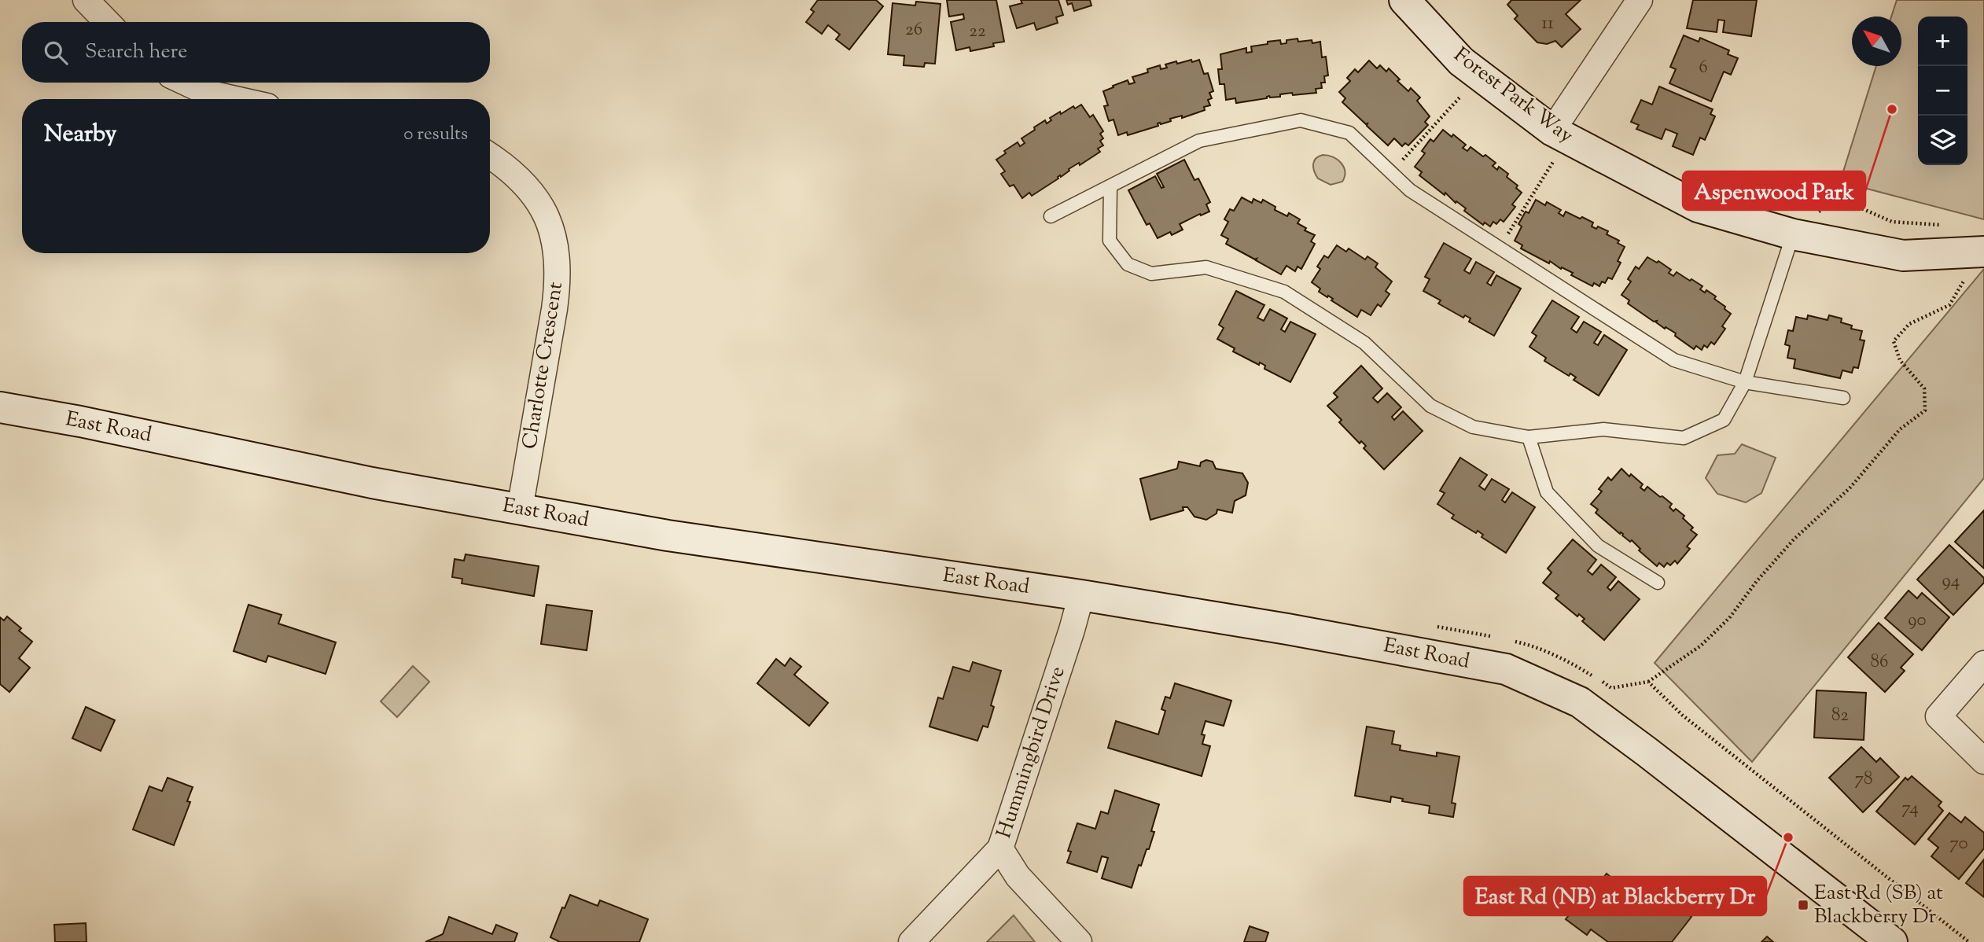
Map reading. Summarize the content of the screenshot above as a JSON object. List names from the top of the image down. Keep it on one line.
{"streets":{"main road":["Forest Park Way","East Road"],"street":["Charlotte Crescent","Hummingbird Drive"]},"crossings":[["Charlotte Crescent","East Road"],["East Road","Hummingbird Drive"]],"places":{"other":["Aspenwood Park","East Rd (NB) at Blackberry Dr"],"transit":["East Rd (SB) at Blackberry Dr"]},"house_numbers":["11","26","22","6","94","90","86","82","78","74","70"],"north":"top left","page":{"map_buttons":["+","−"],"search":"Search here","heading":["Nearby","0 results"]}}
